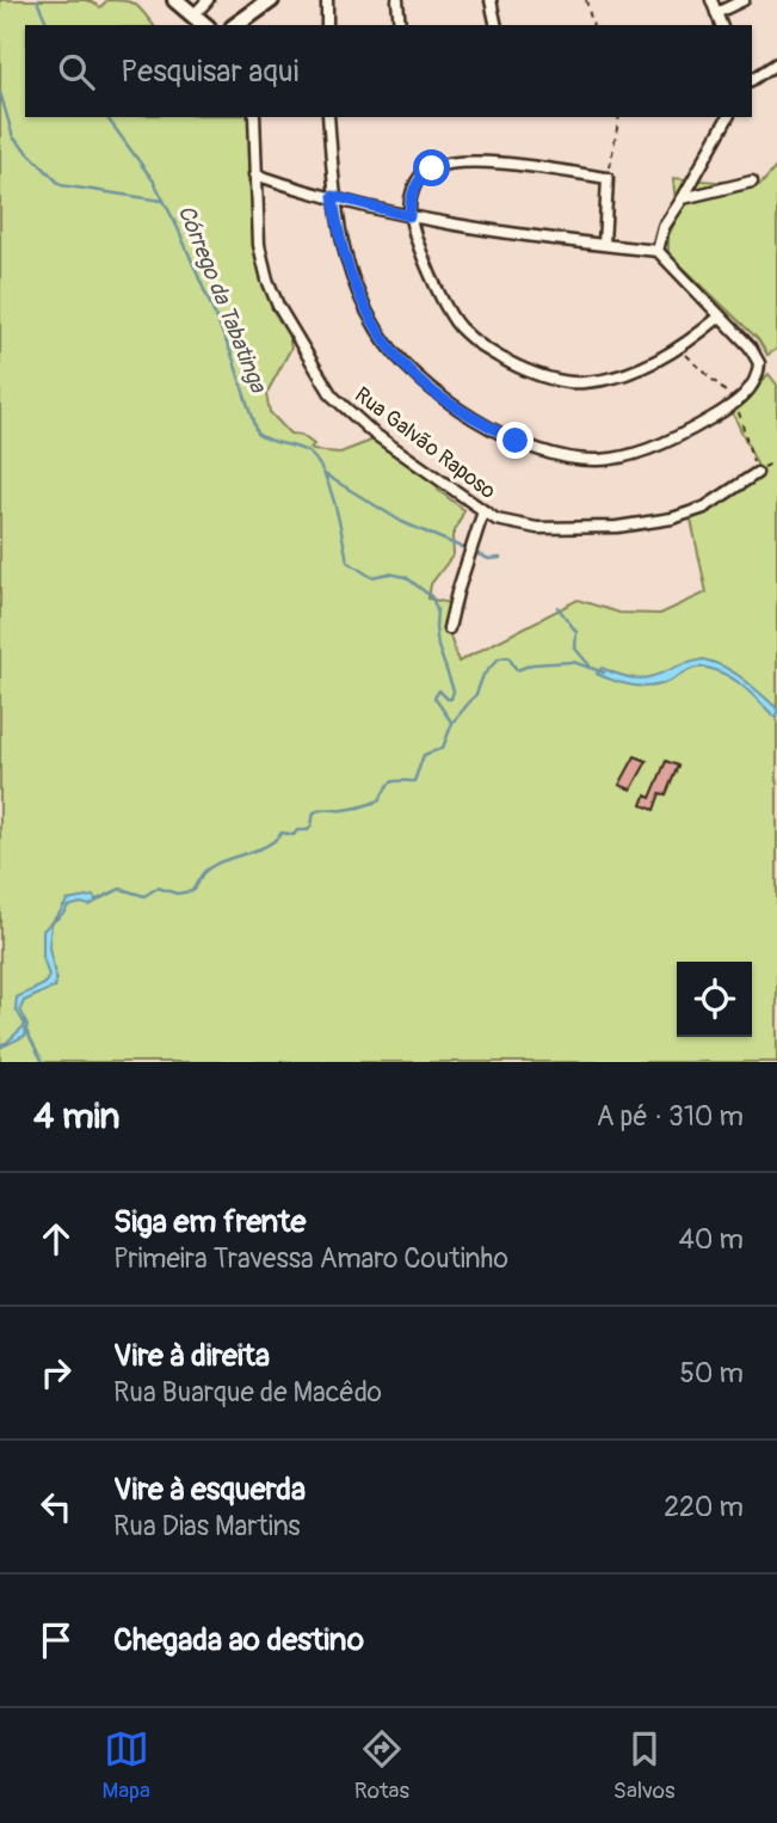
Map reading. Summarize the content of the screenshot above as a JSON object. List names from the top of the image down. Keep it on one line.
{"streets":{"street":["Rua Galvão Raposo"]},"water":["Córrego da Tabatinga"],"page":{"search":"Pesquisar aqui","heading":["4 min","A pé · 310 m"],"list":[["Siga em frente","Primeira Travessa Amaro Coutinho","40 m"],["Vire à direita","Rua Buarque de Macêdo","50 m"],["Vire à esquerda","Rua Dias Martins","220 m"],"Chegada ao destino"],"nav":["Mapa","Rotas","Salvos"]}}
